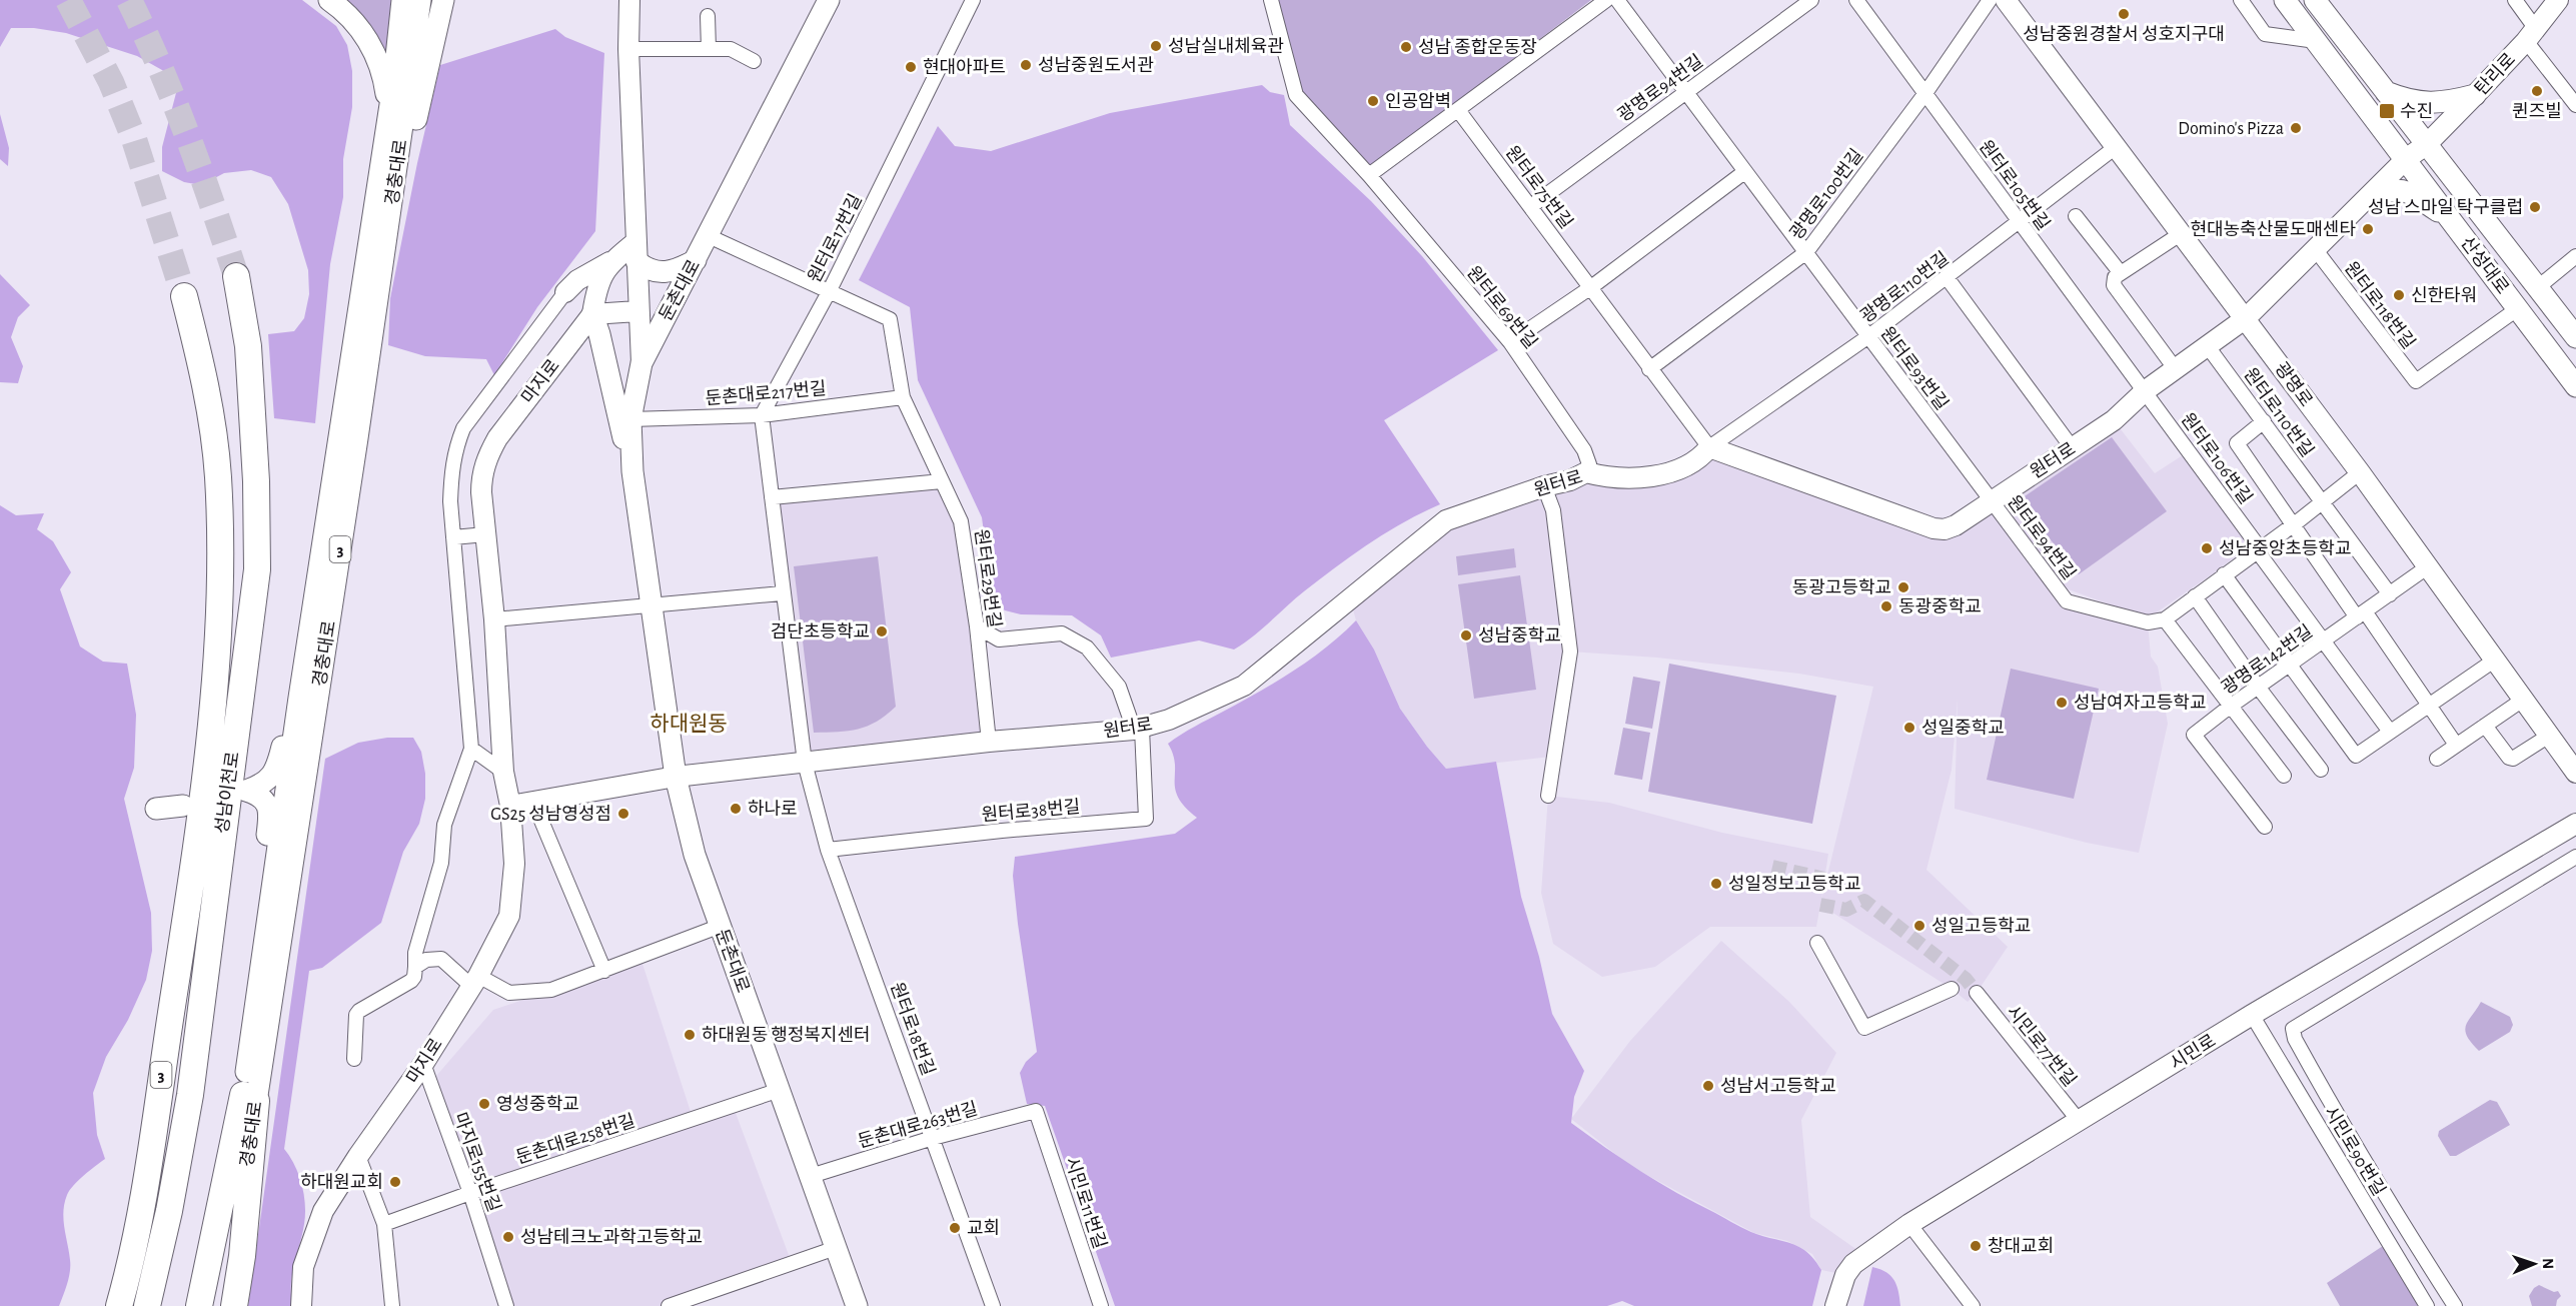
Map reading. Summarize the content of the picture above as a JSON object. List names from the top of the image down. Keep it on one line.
{"streets":{"highway":["3","성남이천로"],"main road":["탄리로","경충대로","산성대로","둔촌대로","마지로","광명로","원터로","시민로"],"street":["광명로94번길","원터로105번길","원터로75번길","광명로100번길","원터로17번길","광명로110번길","원터로118번길","원터로69번길","원터로93번길","둔촌대로217번길","원터로110번길","원터로106번길","원터로94번길","원터로29번길","광명로142번길","원터로38번길","원터로18번길","시민로77번길","둔촌대로263번길","둔촌대로258번길","시민로90번길","마지로155번길","시민로11번길"]},"crossings":[["탄리로","산성대로"],["탄리로","원터로"],["광명로94번길","원터로75번길"],["광명로94번길","원터로93번길"],["원터로105번길","광명로100번길"],["원터로105번길","광명로110번길"],["원터로105번길","원터로106번길"],["원터로105번길","원터로"],["원터로75번길","광명로100번길"],["원터로75번길","광명로110번길"],["원터로75번길","원터로"],["광명로100번길","원터로93번길"],["원터로17번길","둔촌대로217번길"],["원터로17번길","원터로29번길"],["산성대로","원터로118번길"],["산성대로","원터로"],["광명로110번길","원터로93번길"],["광명로110번길","광명로"],["광명로110번길","원터로"],["둔촌대로","둔촌대로217번길"],["둔촌대로","원터로"],["둔촌대로","둔촌대로263번길"],["둔촌대로","둔촌대로258번길"],["원터로118번길","원터로"],["원터로69번길","원터로"],["원터로93번길","원터로"],["원터로93번길","원터로94번길"],["마지로","마지로155번길"],["광명로","원터로"],["광명로","광명로142번길"],["둔촌대로217번길","원터로29번길"],["원터로110번길","원터로"],["원터로110번길","광명로142번길"],["원터로106번길","원터로"],["원터로106번길","광명로142번길"],["원터로","원터로94번길"],["원터로","원터로29번길"],["원터로","원터로38번길"],["원터로","원터로18번길"],["원터로38번길","원터로18번길"],["원터로18번길","둔촌대로263번길"],["시민로77번길","시민로"],["시민로","시민로90번길"],["둔촌대로263번길","시민로11번길"],["둔촌대로258번길","마지로155번길"]],"districts":["하대원동"],"places":{"other":["성남중원경찰서 성호지구대","성남실내체육관","성남 종합운동장","성남중원도서관","현대아파트","퀸즈빌","인공암벽","Domino's Pizza","성남 스마일 탁구클럽","현대농축산물도매센타","신한타워","성남중앙초등학교","동광고등학교","동광중학교","검단초등학교","성남중학교","성남여자고등학교","성일중학교","하나로","GS25 성남영성점","성일정보고등학교","성일고등학교","하대원동 행정복지센터","성남서고등학교","영성중학교","하대원교회","교회","성남테크노과학고등학교","창대교회"],"transit":["수진"]},"north":"right"}
